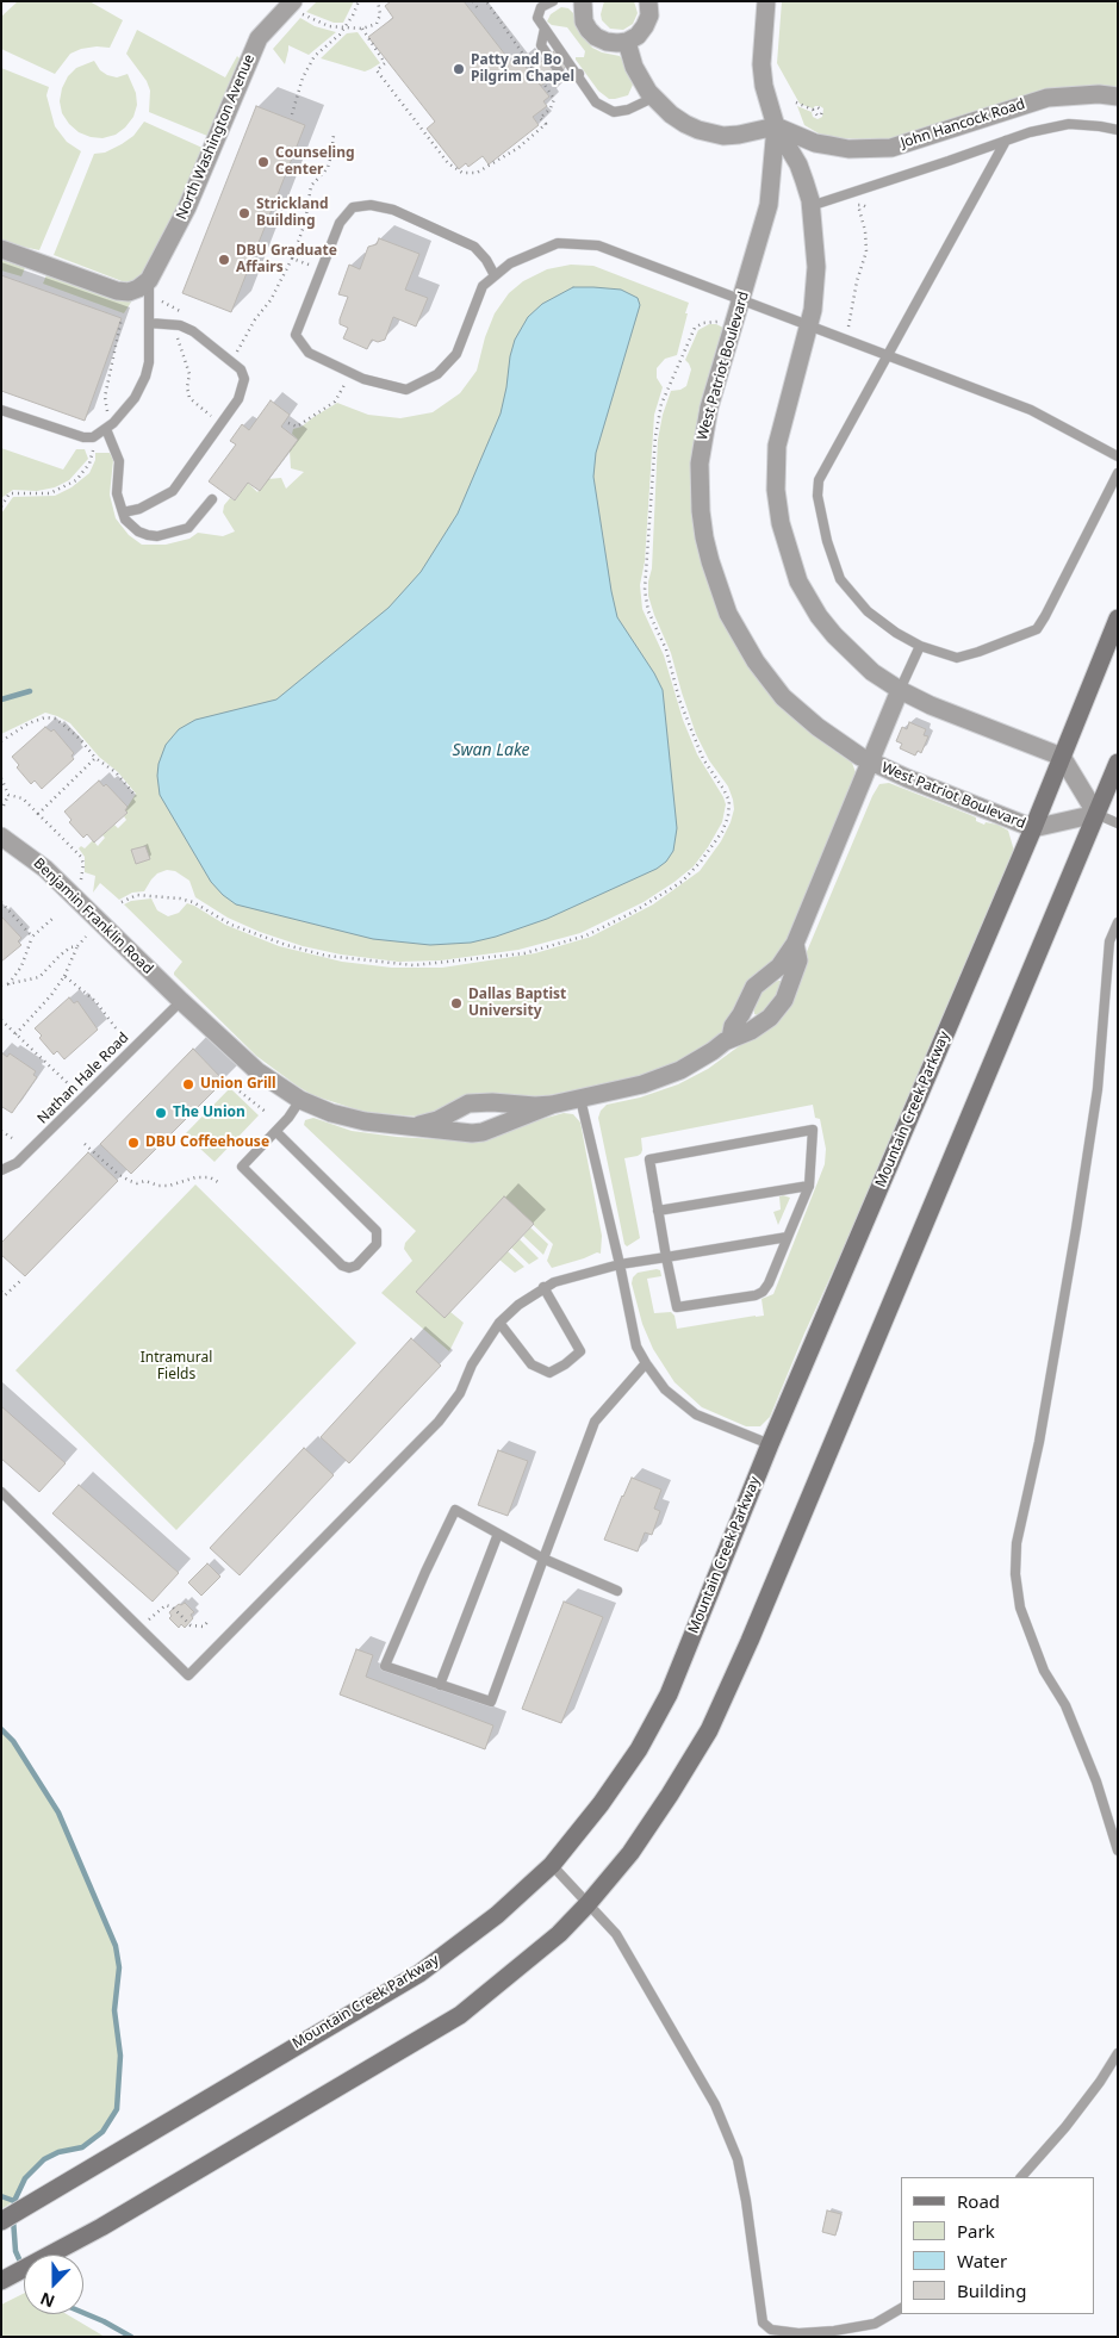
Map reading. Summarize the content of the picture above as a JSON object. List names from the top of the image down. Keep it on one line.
{"streets":{"main road":["Mountain Creek Parkway"],"street":["John Hancock Road","North Washington Avenue","West Patriot Boulevard","Benjamin Franklin Road"],"lane":["Nathan Hale Road"]},"crossings":[["John Hancock Road","West Patriot Boulevard"],["West Patriot Boulevard","Mountain Creek Parkway"],["Benjamin Franklin Road","Nathan Hale Road"]],"water":["Swan Lake"],"parks":["Intramural Fields"],"places":["Patty and Bo Pilgrim Chapel","Counseling Center","Strickland Building","DBU Graduate Affairs","Dallas Baptist University","Union Grill","The Union","DBU Coffeehouse"],"legend":["Road","Park","Water","Building"],"north":"bottom"}
